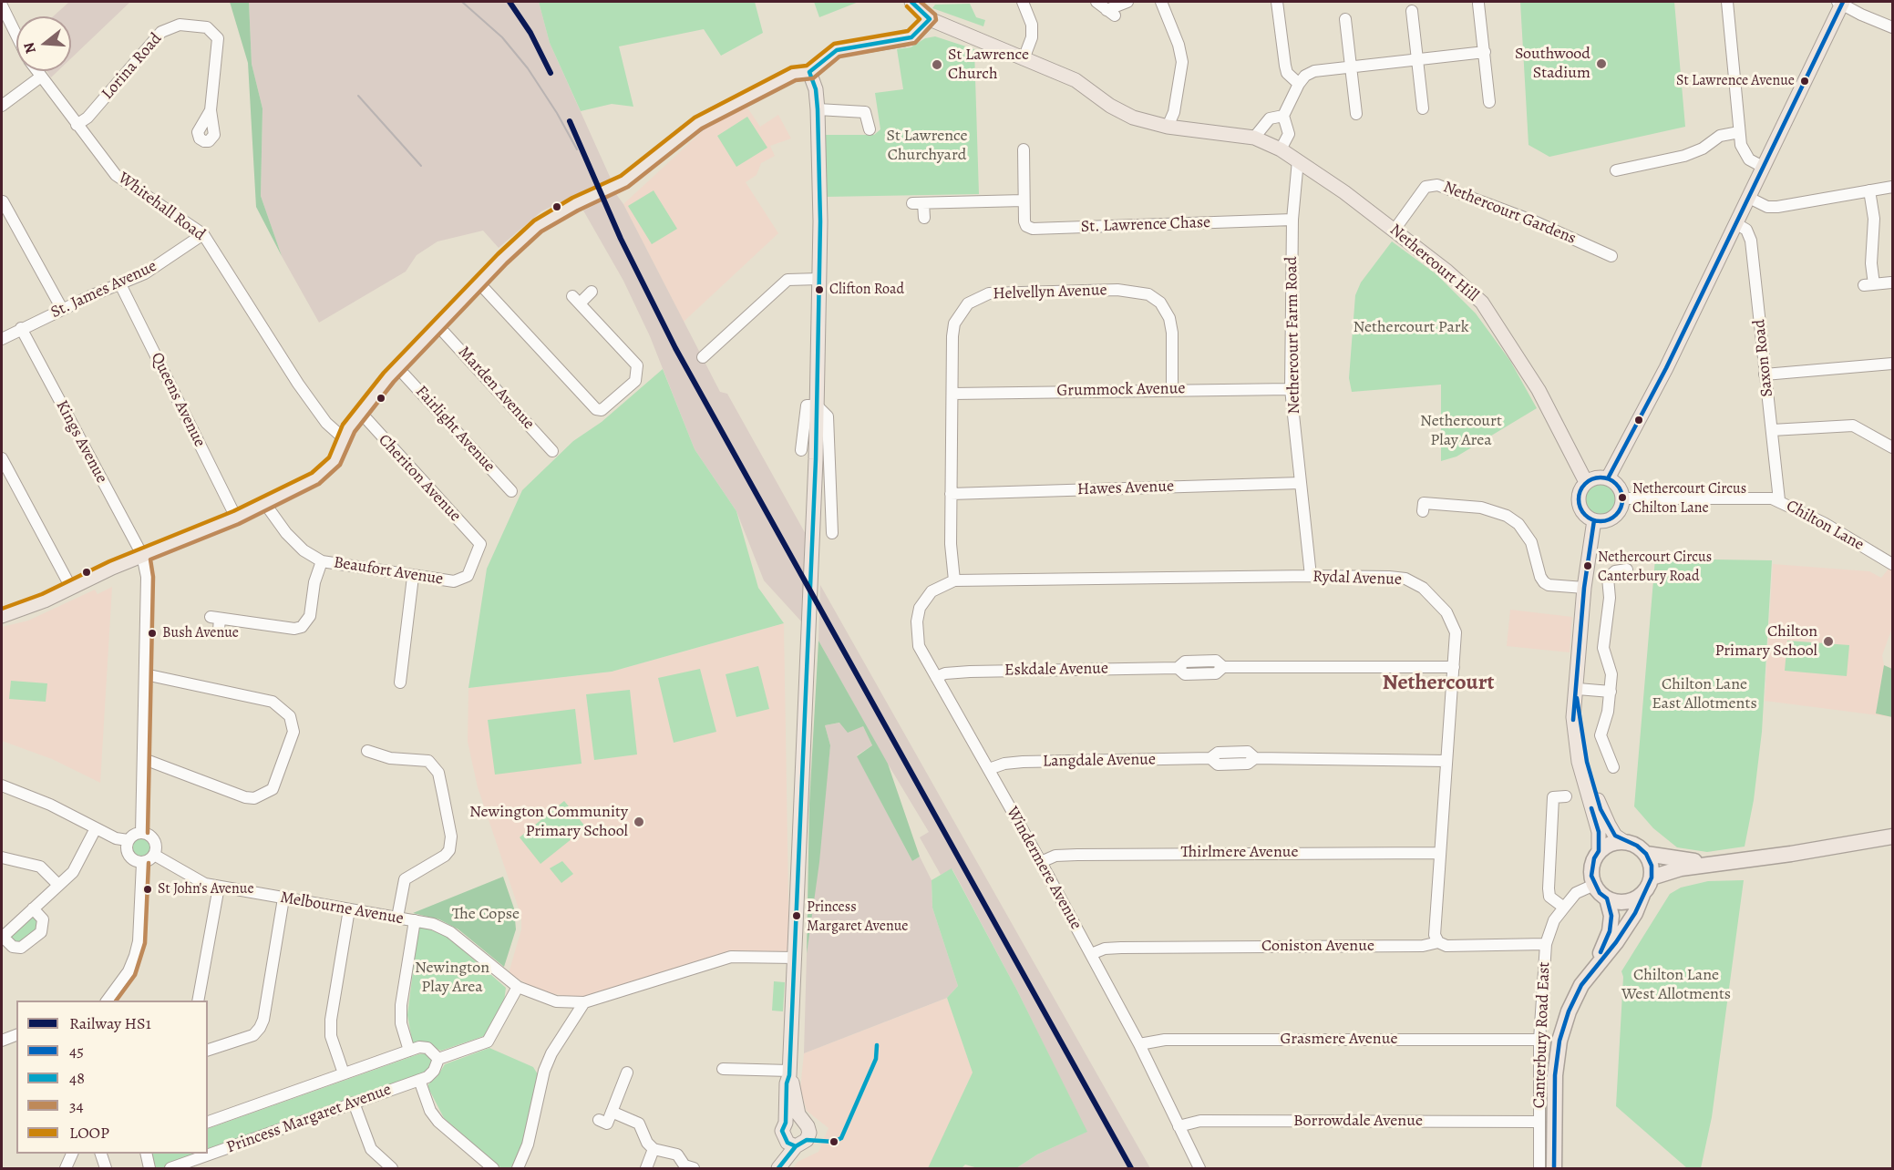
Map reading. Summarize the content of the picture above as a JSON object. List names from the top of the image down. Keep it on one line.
{"streets":{"highway":["Canterbury Road East"],"main road":["Nethercourt Hill"],"street":["Lorina Road","Whitehall Road","Nethercourt Gardens","St. Lawrence Chase","St. James Avenue","Helvellyn Avenue","Nethercourt Farm Road","Saxon Road","Marden Avenue","Grummock Avenue","Queens Avenue","Fairlight Avenue","Kings Avenue","Cheriton Avenue","Hawes Avenue","Chilton Lane","Beaufort Avenue","Rydal Avenue","Eskdale Avenue","Langdale Avenue","Thirlmere Avenue","Windermere Avenue","Melbourne Avenue","Coniston Avenue","Grasmere Avenue","Princess Margaret Avenue","Borrowdale Avenue"]},"crossings":[["Lorina Road","Whitehall Road"],["Whitehall Road","St. James Avenue"],["Nethercourt Gardens","Nethercourt Hill"],["St. Lawrence Chase","Nethercourt Farm Road"],["Nethercourt Hill","Nethercourt Farm Road"],["Nethercourt Hill","Chilton Lane"],["St. James Avenue","Queens Avenue"],["St. James Avenue","Kings Avenue"],["Helvellyn Avenue","Grummock Avenue"],["Helvellyn Avenue","Hawes Avenue"],["Helvellyn Avenue","Rydal Avenue"],["Helvellyn Avenue","Windermere Avenue"],["Nethercourt Farm Road","Grummock Avenue"],["Nethercourt Farm Road","Hawes Avenue"],["Nethercourt Farm Road","Rydal Avenue"],["Saxon Road","Chilton Lane"],["Cheriton Avenue","Beaufort Avenue"],["Rydal Avenue","Eskdale Avenue"],["Rydal Avenue","Langdale Avenue"],["Rydal Avenue","Thirlmere Avenue"],["Rydal Avenue","Windermere Avenue"],["Rydal Avenue","Coniston Avenue"],["Eskdale Avenue","Windermere Avenue"],["Langdale Avenue","Windermere Avenue"],["Thirlmere Avenue","Windermere Avenue"],["Windermere Avenue","Coniston Avenue"],["Windermere Avenue","Grasmere Avenue"],["Windermere Avenue","Borrowdale Avenue"],["Melbourne Avenue","Princess Margaret Avenue"],["Coniston Avenue","Canterbury Road East"],["Canterbury Road East","Grasmere Avenue"],["Canterbury Road East","Borrowdale Avenue"]],"districts":["Nethercourt"],"parks":["St Lawrence Churchyard","Nethercourt Park","Nethercourt Play Area","Chilton Lane East Allotments","The Copse","Newington Play Area","Chilton Lane West Allotments"],"places":["Southwood Stadium","St Lawrence Church","St Lawrence Avenue","Clifton Road","Nethercourt Circus Chilton Lane","Nethercourt Circus Canterbury Road","Bush Avenue","Chilton Primary School","Newington Community Primary School","St John's Avenue","Princess Margaret Avenue"],"lines":["rail line HS1","transit line 45","transit line 48","transit line 34","transit line LOOP"],"legend":["Railway HS1","45","48","34","LOOP"],"north":"left"}
